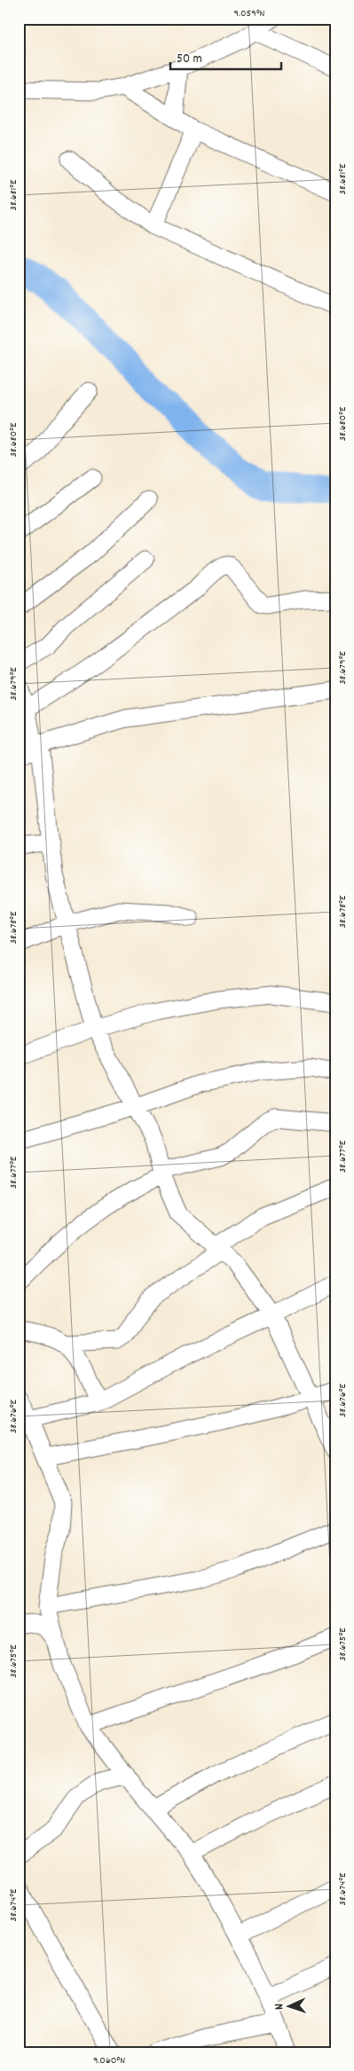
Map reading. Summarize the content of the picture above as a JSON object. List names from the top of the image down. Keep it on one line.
{"scale_bar":"50 m","north":"left","coordinates":["9.059°N","38.681°E","38.680°E","38.679°E","38.678°E","38.677°E","38.676°E","38.675°E","38.674°E","9.060°N"]}
